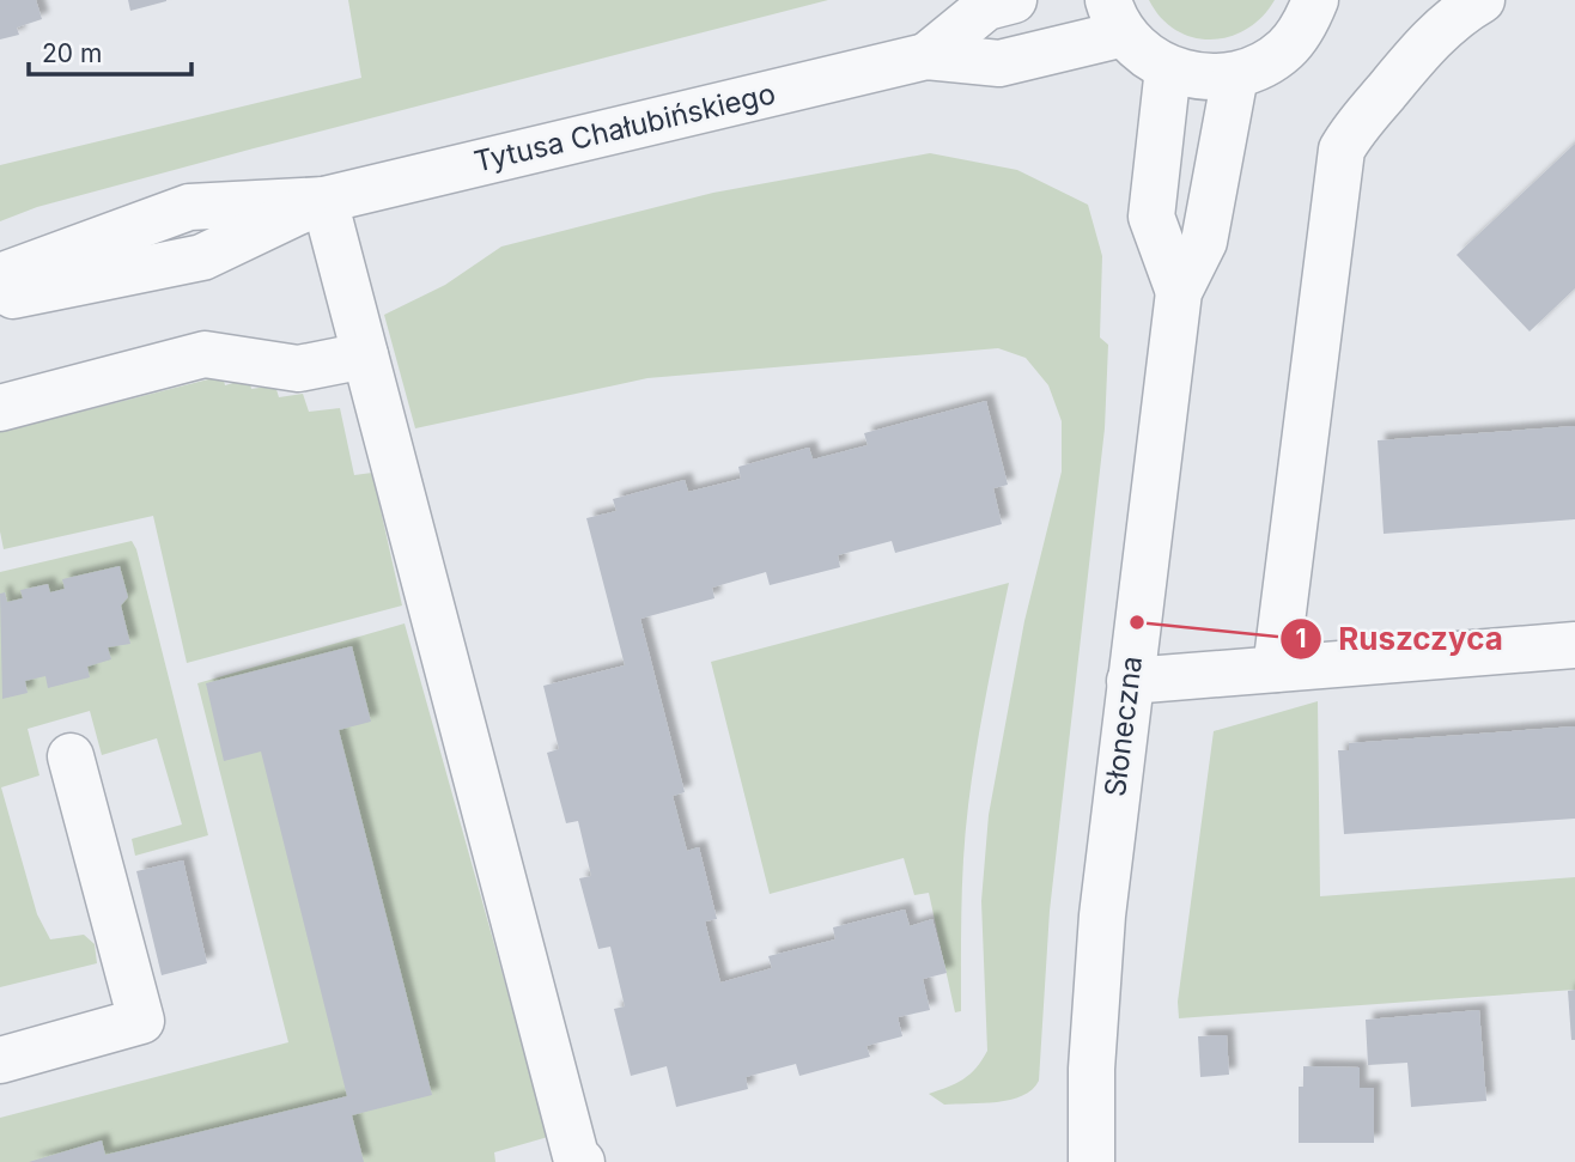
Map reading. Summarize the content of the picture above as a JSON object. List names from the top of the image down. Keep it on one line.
{"streets":{"street":["Tytusa Chałubińskiego","Słoneczna"]},"places":["Ruszczyca"],"scale_bar":"20 m"}
